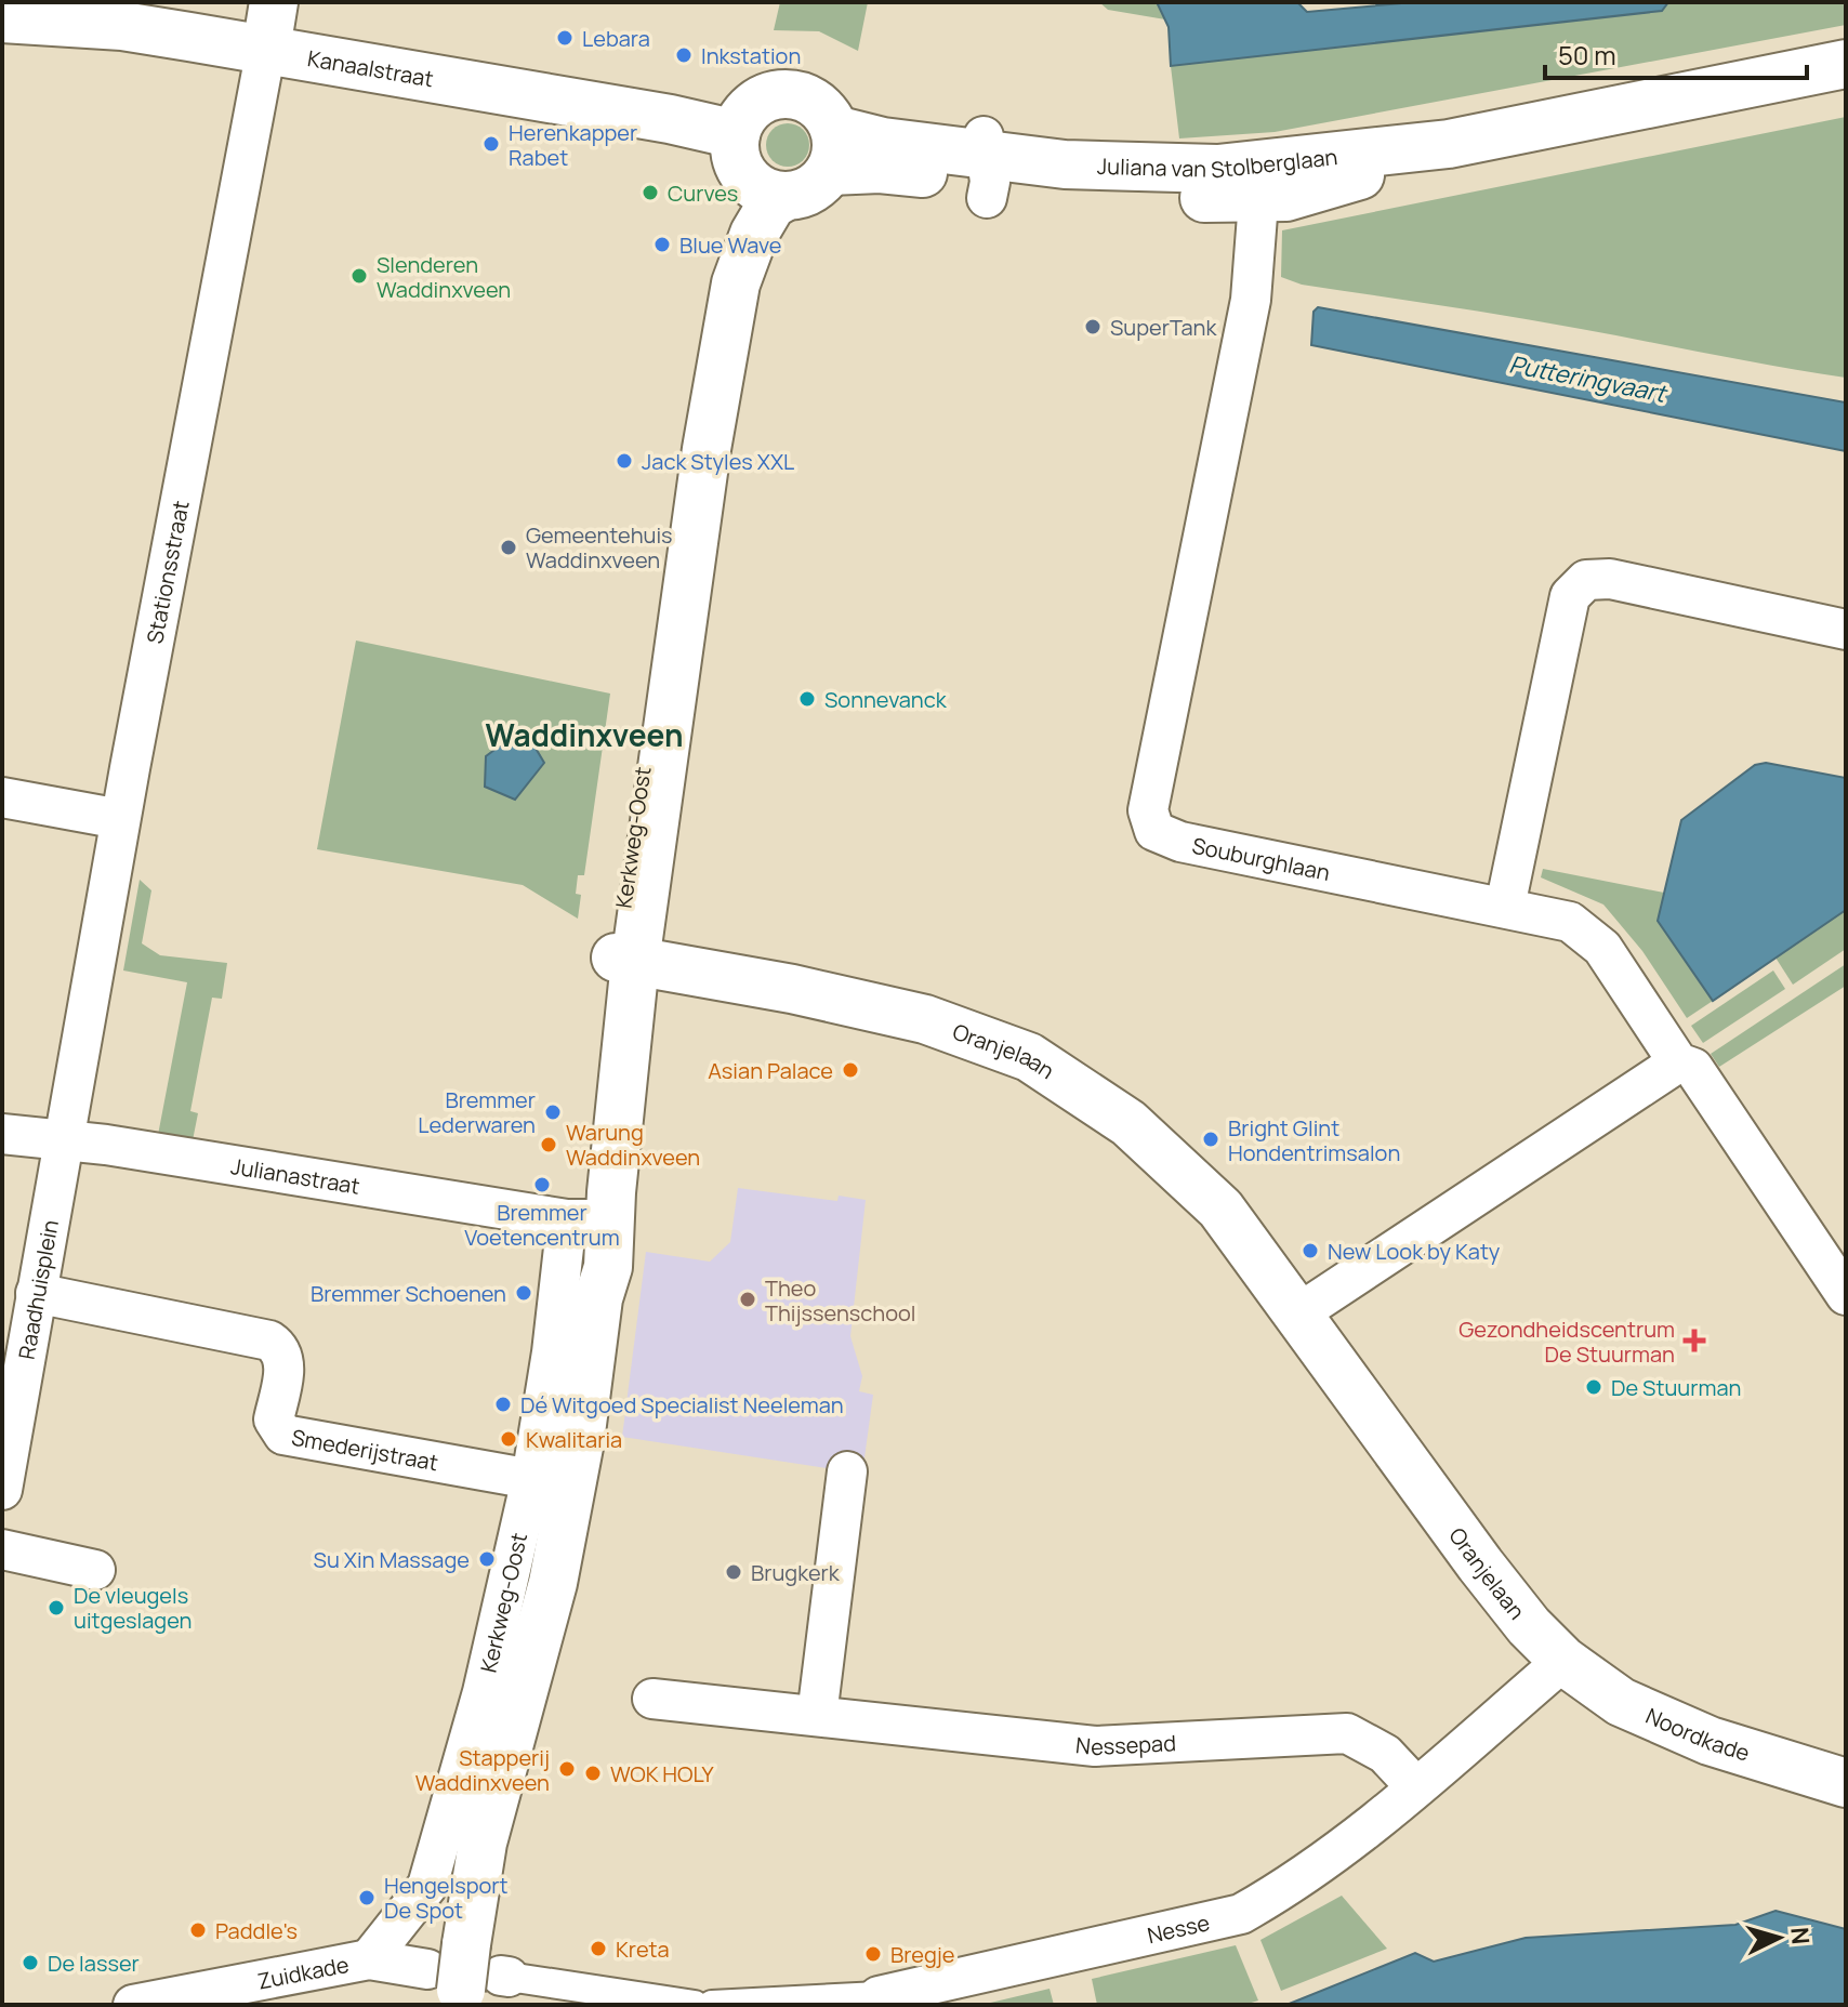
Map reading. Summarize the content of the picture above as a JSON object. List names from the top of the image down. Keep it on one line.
{"streets":{"main road":["Kanaalstraat","Juliana van Stolberglaan","Stationsstraat","Kerkweg-Oost","Oranjelaan","Noordkade"],"street":["Souburghlaan","Julianastraat","Raadhuisplein","Smederijstraat","Nessepad","Nesse","Zuidkade"]},"crossings":[["Kanaalstraat","Juliana van Stolberglaan"],["Kanaalstraat","Stationsstraat"],["Kanaalstraat","Kerkweg-Oost"],["Juliana van Stolberglaan","Kerkweg-Oost"],["Juliana van Stolberglaan","Souburghlaan"],["Stationsstraat","Julianastraat"],["Stationsstraat","Raadhuisplein"],["Kerkweg-Oost","Oranjelaan"],["Kerkweg-Oost","Julianastraat"],["Kerkweg-Oost","Smederijstraat"],["Kerkweg-Oost","Zuidkade"],["Oranjelaan","Noordkade"],["Oranjelaan","Nesse"],["Julianastraat","Raadhuisplein"],["Raadhuisplein","Smederijstraat"],["Noordkade","Nesse"],["Nessepad","Nesse"]],"districts":["Waddinxveen"],"water":["Putteringvaart"],"places":{"other":["Lebara","Inkstation","Herenkapper Rabet","Curves","Blue Wave","Slenderen Waddinxveen","SuperTank","Jack Styles XXL","Gemeentehuis Waddinxveen","Sonnevanck","Asian Palace","Bremmer Lederwaren","Bright Glint Hondentrimsalon","Warung Waddinxveen","Bremmer Voetencentrum","New Look by Katy","Bremmer Schoenen","Theo Thijssenschool","De Stuurman","Dé Witgoed Specialist Neeleman","Kwalitaria","Su Xin Massage","Brugkerk","De vleugels uitgeslagen","Stapperij Waddinxveen","WOK HOLY","Hengelsport De Spot","Paddle's","Kreta","Bregje","De lasser"],"health":["Gezondheidscentrum De Stuurman"]},"scale_bar":"50 m","north":"right"}
